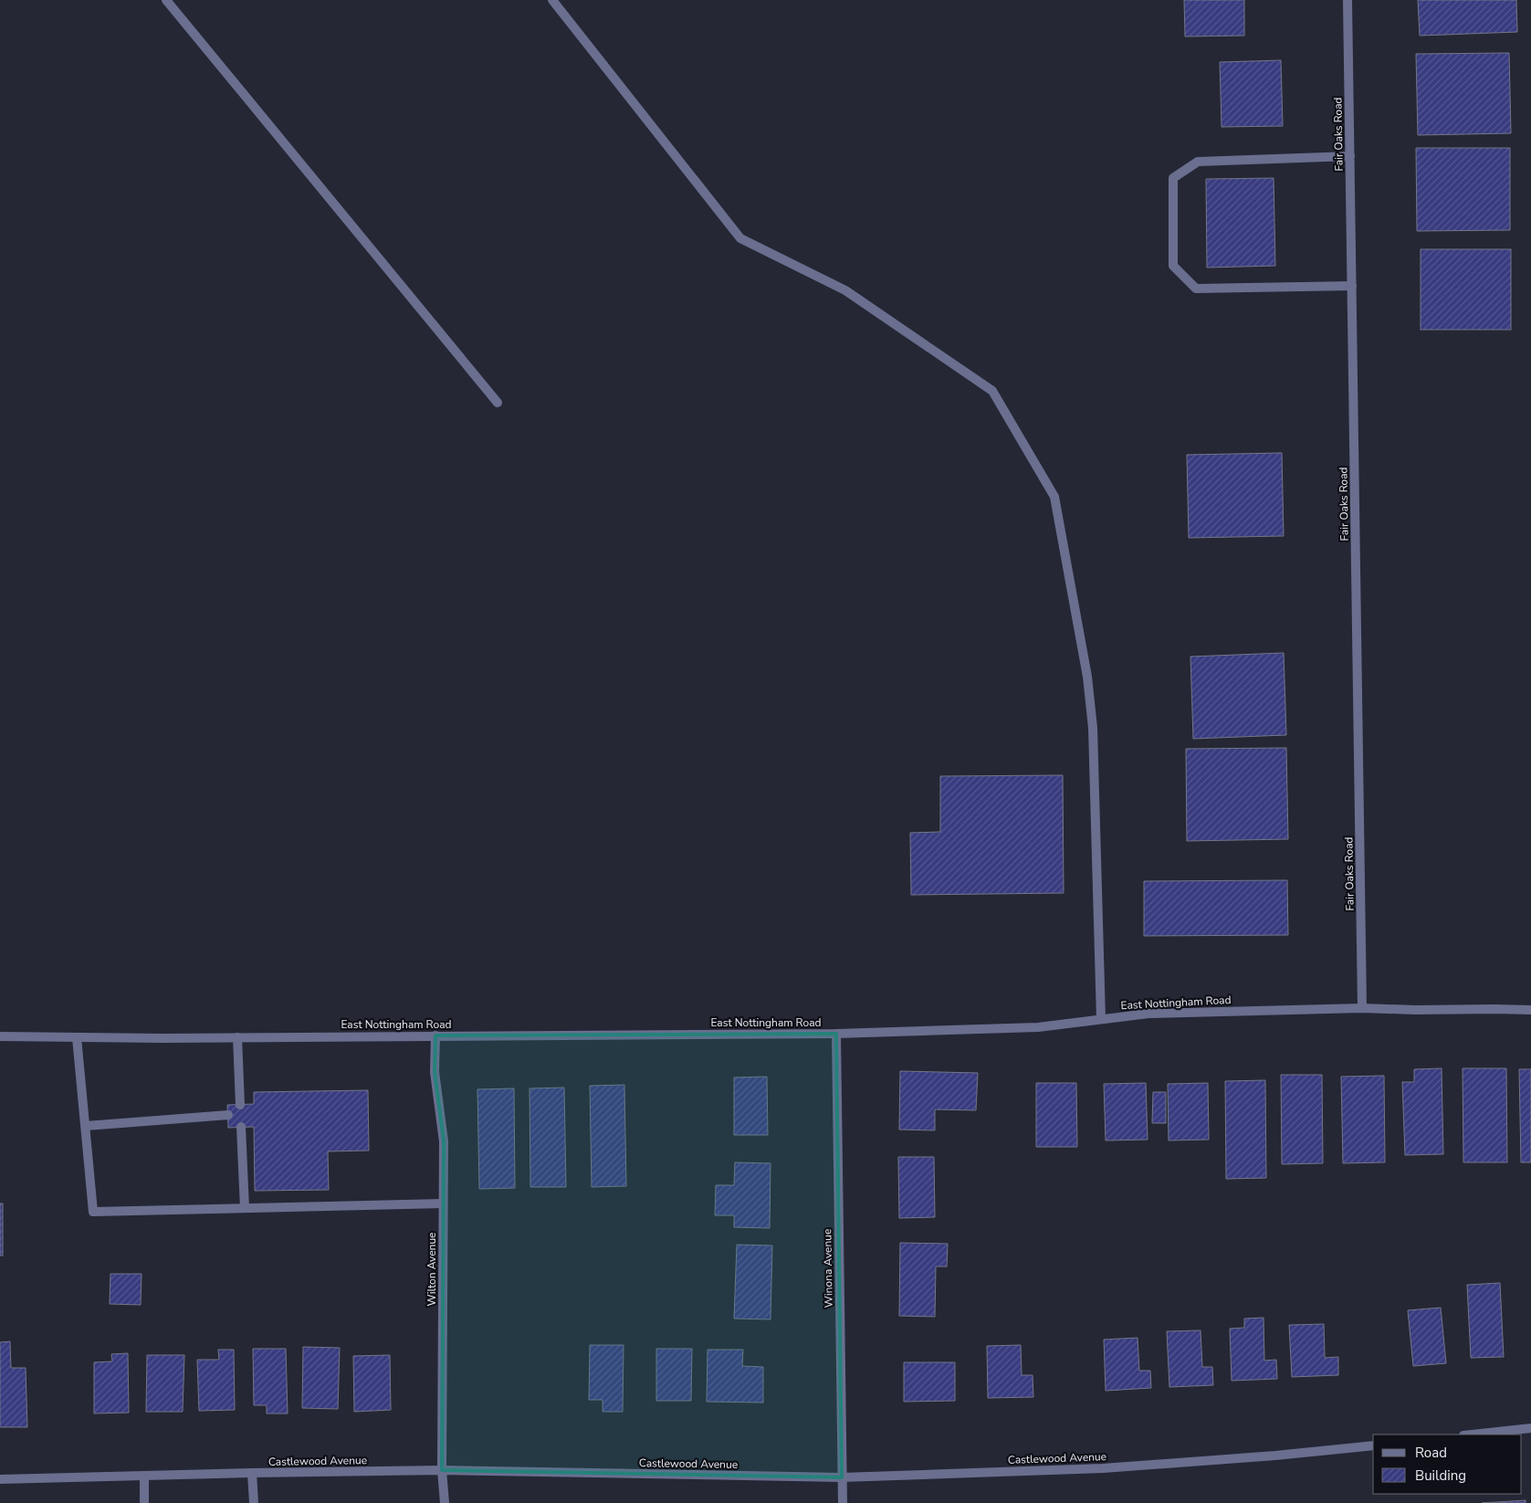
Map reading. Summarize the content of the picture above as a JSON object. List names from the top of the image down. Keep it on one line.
{"streets":{"street":["Fair Oaks Road","East Nottingham Road","Winona Avenue","Wilton Avenue","Castlewood Avenue"]},"crossings":[["Fair Oaks Road","East Nottingham Road"],["East Nottingham Road","Winona Avenue"],["East Nottingham Road","Wilton Avenue"],["Winona Avenue","Castlewood Avenue"],["Wilton Avenue","Castlewood Avenue"]],"legend":["Road","Building"]}
